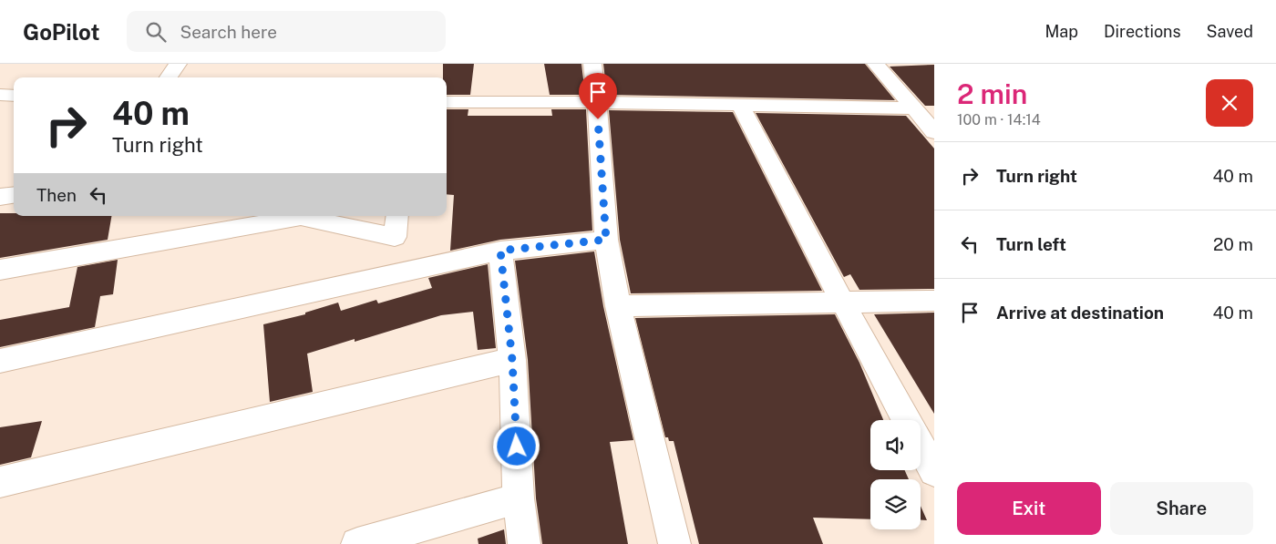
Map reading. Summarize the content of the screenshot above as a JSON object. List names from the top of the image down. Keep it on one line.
{"page":{"header":"GoPilot","search":"Search here","nav":["Map","Directions","Saved"],"heading":["2 min","100 m · 14:14"],"turn":["40 m","Turn right"],"list":[{"name":"Turn right","value":"40 m"},{"name":"Turn left","value":"20 m"},{"name":"Arrive at destination","value":"40 m"}],"then":"Then","buttons":["Exit","Share"]}}
